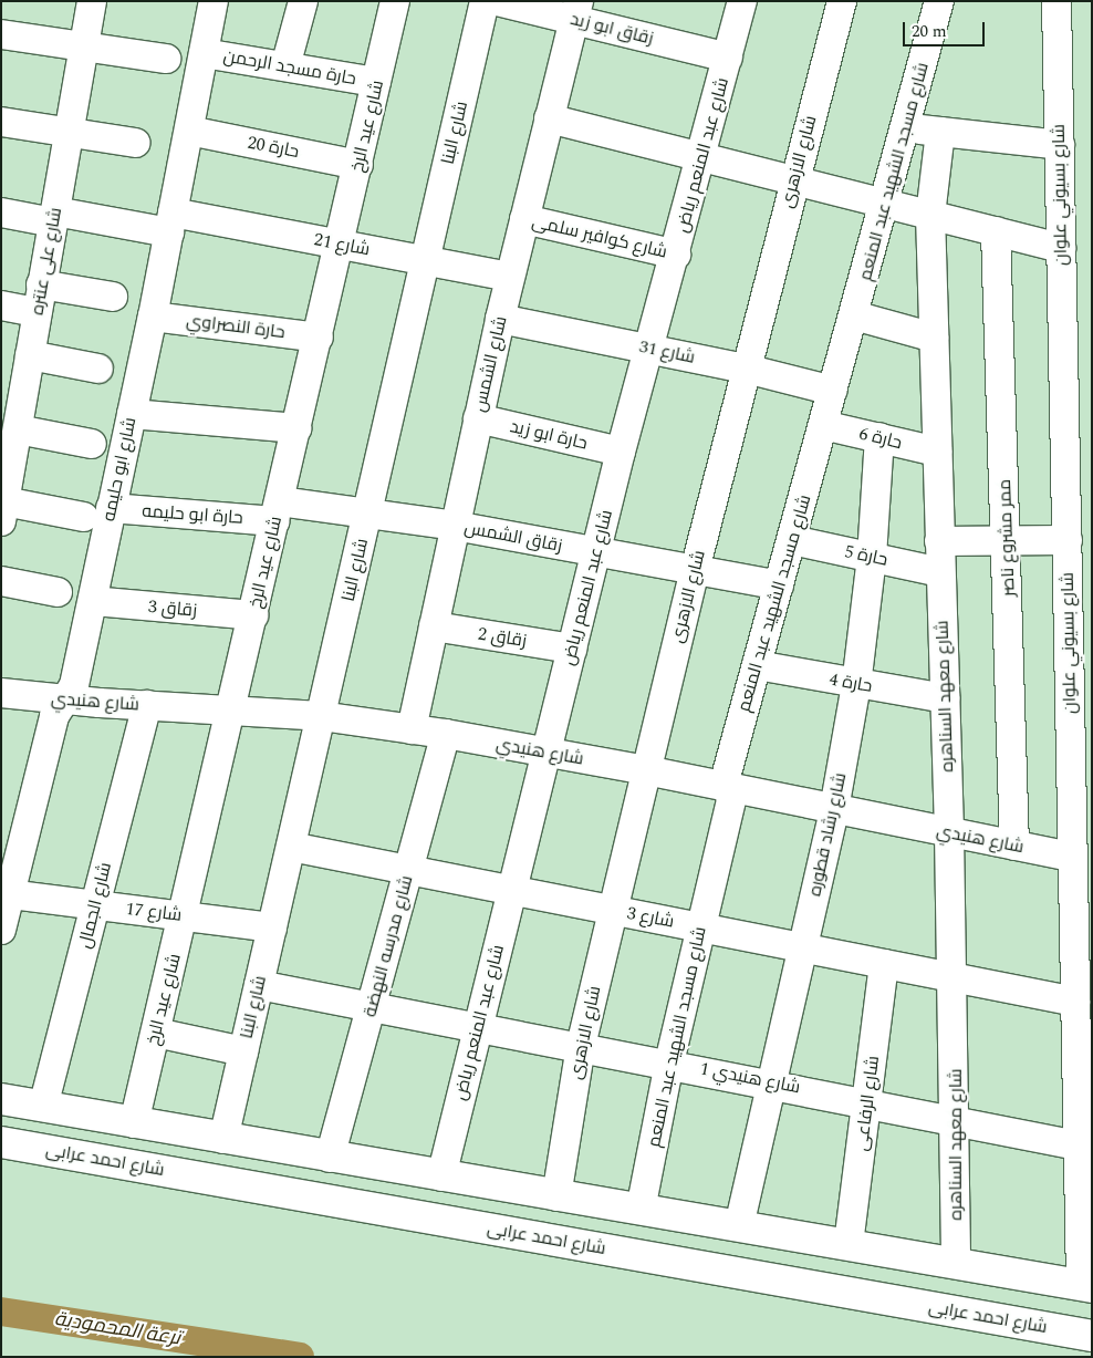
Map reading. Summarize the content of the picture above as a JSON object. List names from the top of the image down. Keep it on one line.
{"streets":{"main road":["شارع احمد عرابى"],"street":["زقاق ابو زيد","حارة مسجد الرحمن","شارع عيد الرخ","شارع البنا","حارة 20","شارع عبد المنعم رياض","شارع الازهرى","شارع مسجد الشهيد عبد المنعم","شارع بسيوني علوان","شارع كوافير سلمى","شارع 21","شارع على عنتره","حارة النصراوي","شارع 31","شارع الشمس","حارة ابو زيد","حارة 6","شارع ابو حليمه","حارة ابو حليمه","زقاق الشمس","ممر مشروع ناصر","حارة 5","زقاق 3","زقاق 2","حارة 4","شارع معهد السناهره","شارع هنيدي","شارع رشاد قطوره","شارع الجمال","شارع 17","شارع 3","شارع مدرسه النهضة","شارع هنيدي 1","شارع الرفاعى"]},"crossings":[["زقاق ابو زيد","شارع عبد المنعم رياض"],["زقاق ابو زيد","شارع الشمس"],["حارة مسجد الرحمن","شارع عيد الرخ"],["حارة مسجد الرحمن","شارع ابو حليمه"],["شارع عيد الرخ","حارة 20"],["شارع عيد الرخ","شارع 21"],["شارع عيد الرخ","حارة النصراوي"],["شارع عيد الرخ","حارة ابو حليمه"],["شارع عيد الرخ","زقاق الشمس"],["شارع عيد الرخ","زقاق 3"],["شارع عيد الرخ","شارع هنيدي"],["شارع عيد الرخ","شارع 17"],["شارع البنا","شارع 21"],["شارع البنا","زقاق الشمس"],["شارع البنا","شارع هنيدي"],["شارع البنا","شارع 17"],["شارع البنا","شارع 3"],["شارع البنا","شارع هنيدي 1"],["حارة 20","شارع ابو حليمه"],["شارع عبد المنعم رياض","شارع كوافير سلمى"],["شارع عبد المنعم رياض","شارع 31"],["شارع عبد المنعم رياض","حارة ابو زيد"],["شارع عبد المنعم رياض","زقاق الشمس"],["شارع عبد المنعم رياض","زقاق 2"],["شارع عبد المنعم رياض","شارع هنيدي"],["شارع عبد المنعم رياض","شارع 3"],["شارع عبد المنعم رياض","شارع هنيدي 1"],["شارع الازهرى","شارع 31"],["شارع الازهرى","زقاق الشمس"],["شارع الازهرى","شارع هنيدي"],["شارع الازهرى","شارع 3"],["شارع الازهرى","شارع هنيدي 1"],["شارع مسجد الشهيد عبد المنعم","شارع 31"],["شارع مسجد الشهيد عبد المنعم","حارة 6"],["شارع مسجد الشهيد عبد المنعم","زقاق الشمس"],["شارع مسجد الشهيد عبد المنعم","حارة 5"],["شارع مسجد الشهيد عبد المنعم","حارة 4"],["شارع مسجد الشهيد عبد المنعم","شارع هنيدي"],["شارع مسجد الشهيد عبد المنعم","شارع 3"],["شارع مسجد الشهيد عبد المنعم","شارع هنيدي 1"],["شارع بسيوني علوان","شارع هنيدي"],["شارع بسيوني علوان","شارع 3"],["شارع بسيوني علوان","شارع هنيدي 1"],["شارع كوافير سلمى","شارع الشمس"],["شارع 21","شارع على عنتره"],["شارع 21","شارع الشمس"],["شارع 21","شارع ابو حليمه"],["حارة النصراوي","شارع ابو حليمه"],["شارع 31","شارع الشمس"],["شارع الشمس","حارة ابو زيد"],["شارع الشمس","زقاق الشمس"],["شارع الشمس","زقاق 2"],["شارع الشمس","شارع هنيدي"],["حارة 6","شارع معهد السناهره"],["حارة 6","شارع رشاد قطوره"],["شارع ابو حليمه","حارة ابو حليمه"],["شارع ابو حليمه","زقاق 3"],["شارع ابو حليمه","شارع هنيدي"],["شارع ابو حليمه","شارع 17"],["حارة ابو حليمه","زقاق الشمس"],["ممر مشروع ناصر","شارع هنيدي"],["حارة 5","شارع معهد السناهره"],["حارة 5","شارع رشاد قطوره"],["حارة 4","شارع معهد السناهره"],["حارة 4","شارع رشاد قطوره"],["شارع معهد السناهره","شارع هنيدي"],["شارع معهد السناهره","شارع 3"],["شارع معهد السناهره","شارع هنيدي 1"],["شارع هنيدي","شارع رشاد قطوره"],["شارع هنيدي","شارع الجمال"],["شارع هنيدي","شارع مدرسه النهضة"],["شارع رشاد قطوره","شارع 3"],["شارع رشاد قطوره","شارع هنيدي 1"],["شارع الجمال","شارع 17"],["شارع 3","شارع مدرسه النهضة"],["شارع 3","شارع الرفاعى"],["شارع مدرسه النهضة","شارع هنيدي 1"],["شارع هنيدي 1","شارع الرفاعى"]],"water":["ترعة المحمودية"],"scale_bar":"20 m"}
